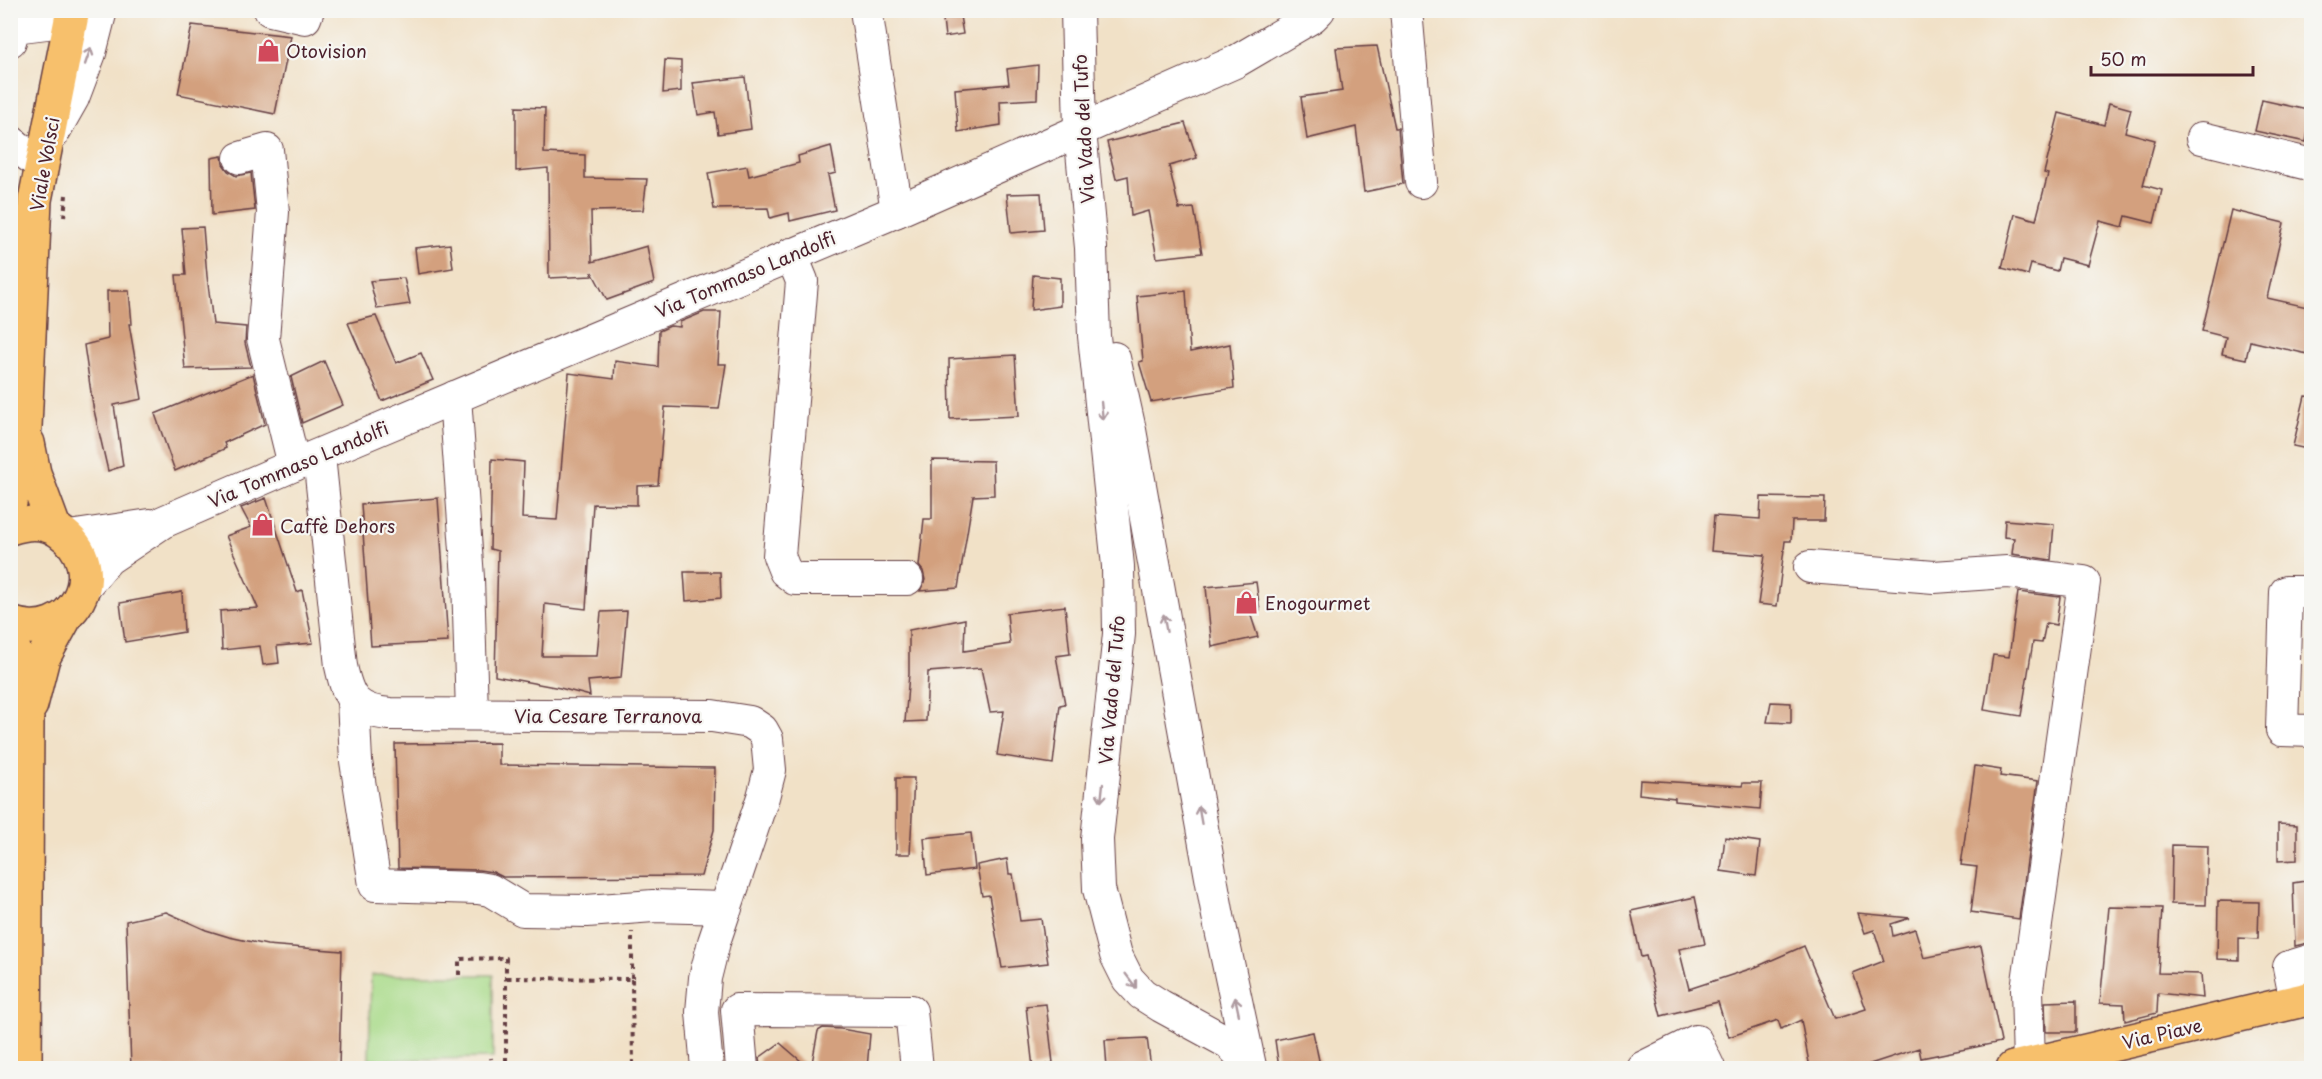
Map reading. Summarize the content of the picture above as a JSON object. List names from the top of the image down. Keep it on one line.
{"streets":{"main road":["Viale Volsci","Via Piave"],"street":["Via Vado del Tufo","Via Tommaso Landolfi","Via Cesare Terranova"]},"crossings":[["Via Vado del Tufo","Via Tommaso Landolfi"],["Viale Volsci","Via Tommaso Landolfi"]],"places":{"shop":["Otovision","Caffè Dehors","Enogourmet"]},"scale_bar":"50 m"}
